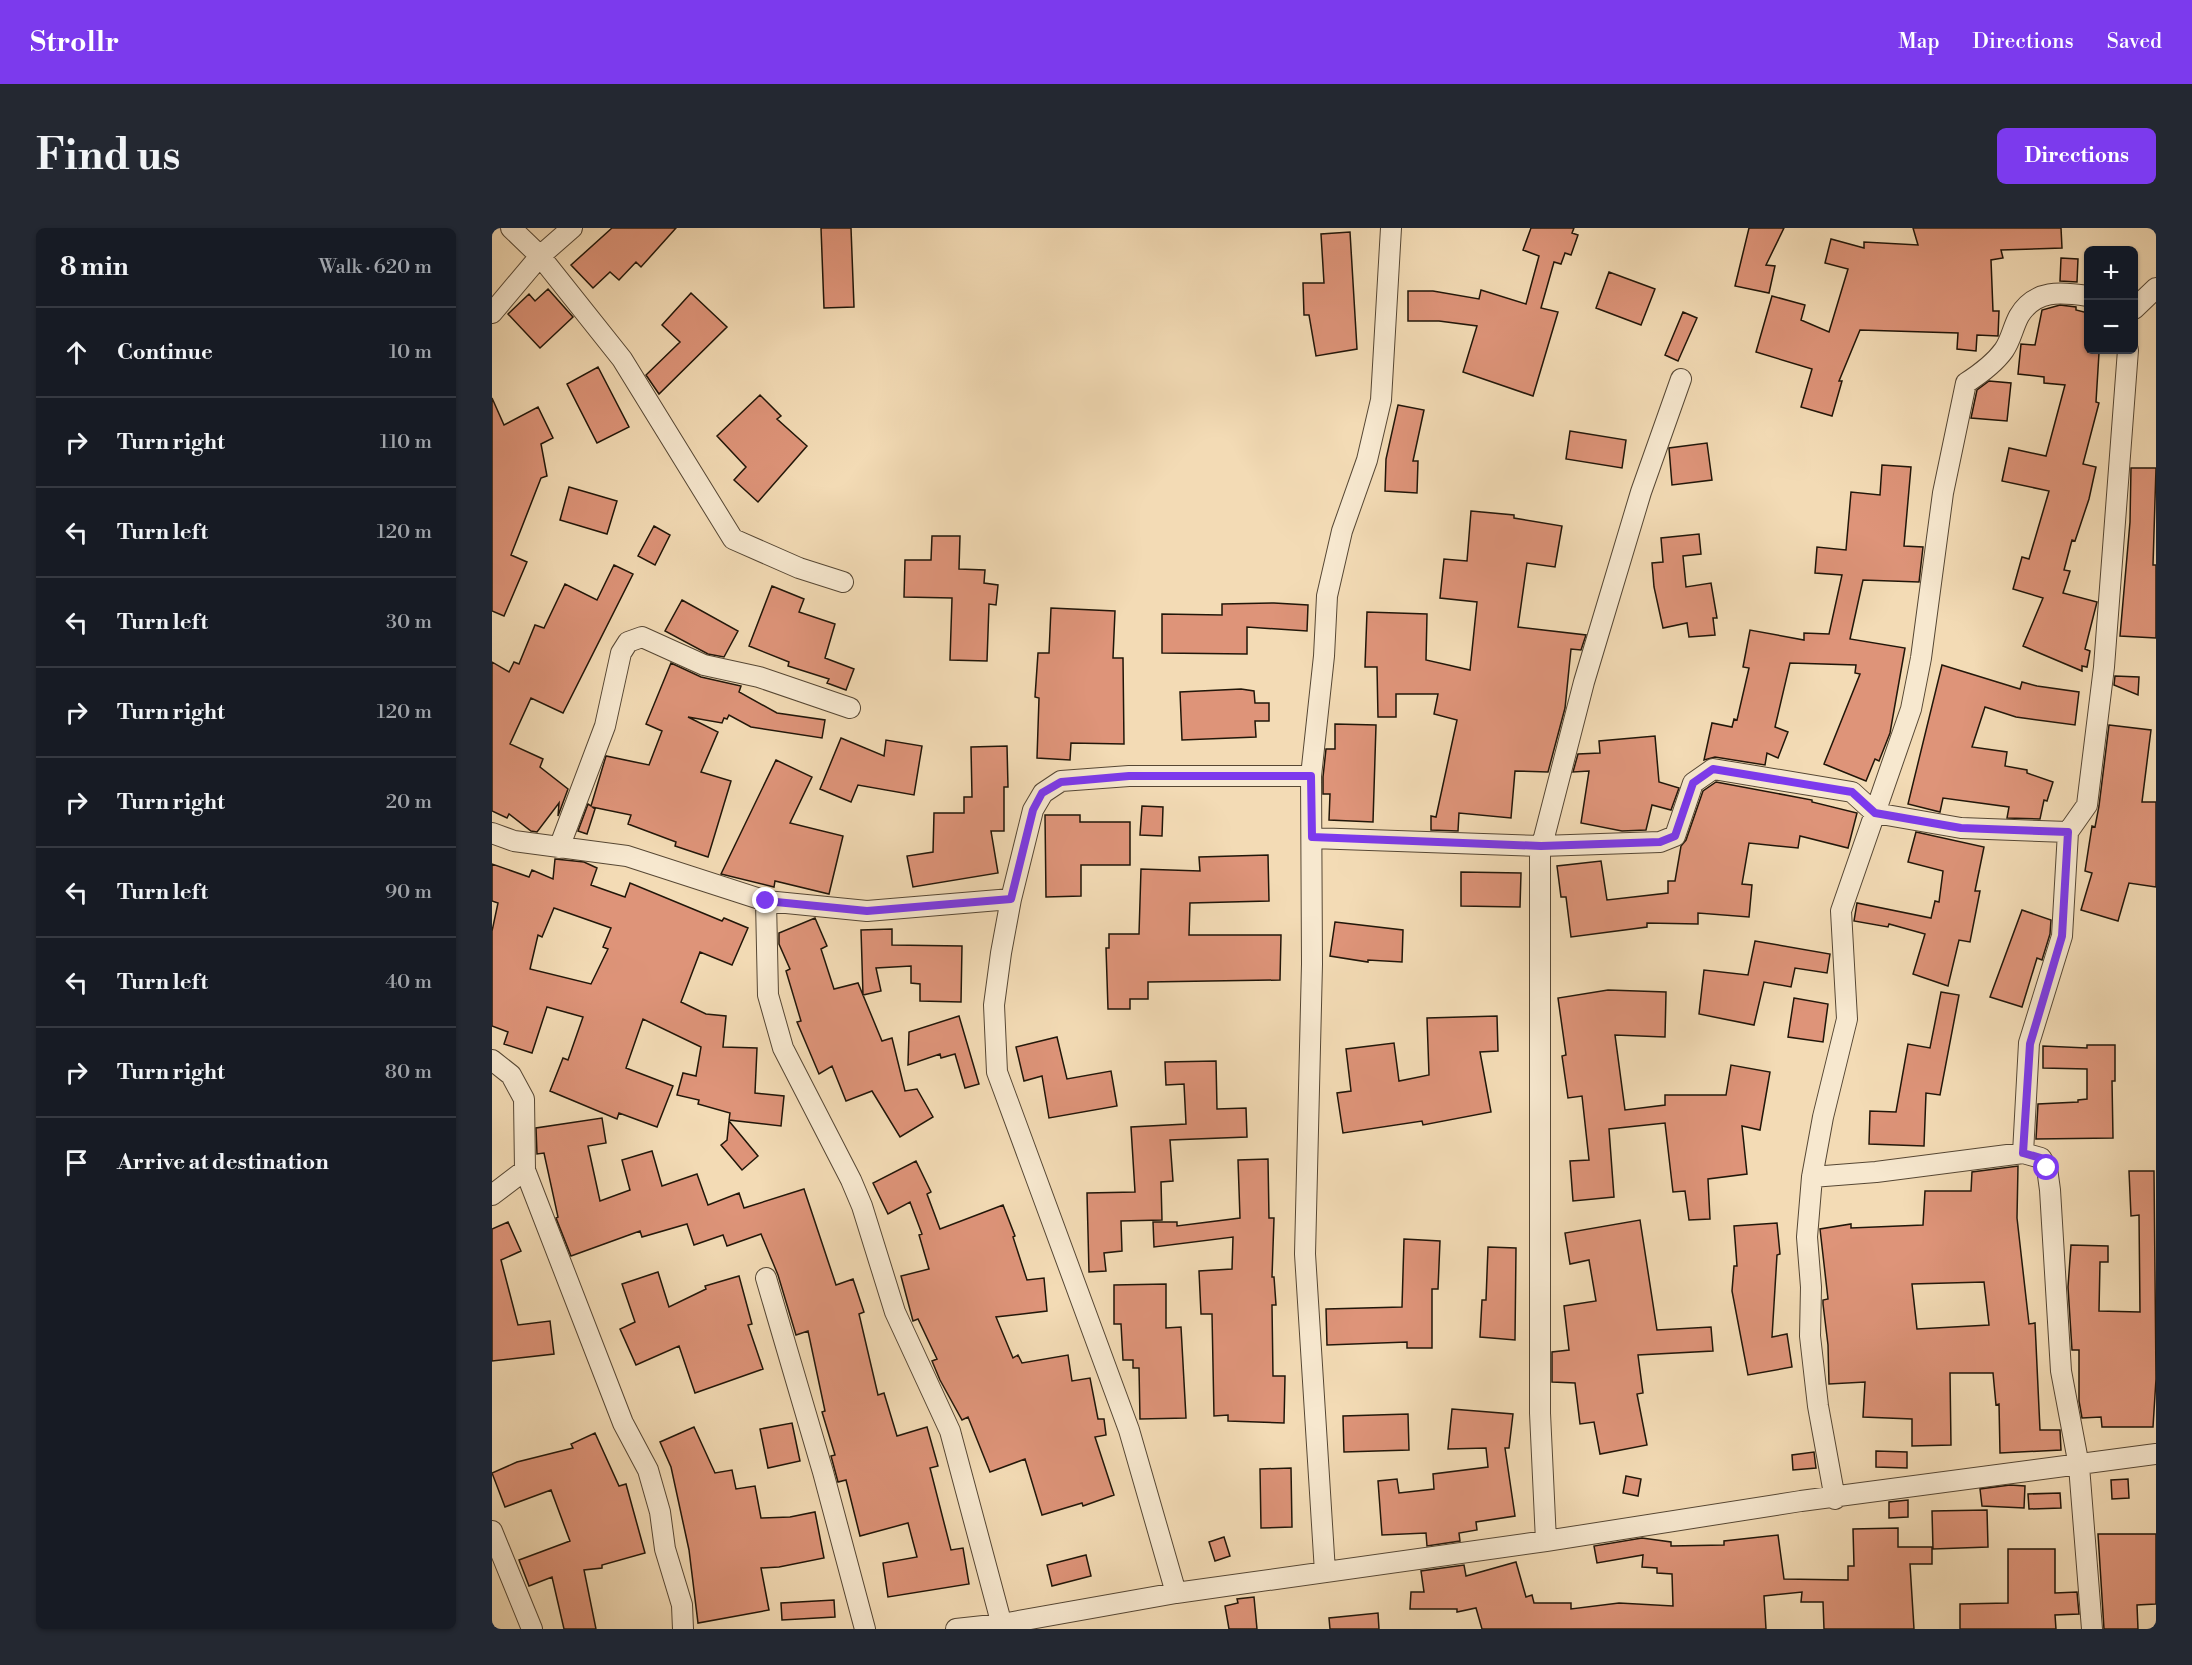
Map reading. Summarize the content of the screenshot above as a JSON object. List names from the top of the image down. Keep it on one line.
{"page":{"header":"Strollr","nav":["Map","Directions","Saved"],"buttons":"Directions","title":"Find us","heading":["8 min","Walk · 620 m"],"map_buttons":["+","−"],"list":[["Continue","10 m"],["Turn right","110 m"],["Turn left","120 m"],["Turn left","30 m"],["Turn right","120 m"],["Turn right","20 m"],["Turn left","90 m"],["Turn left","40 m"],["Turn right","80 m"],"Arrive at destination"]}}
